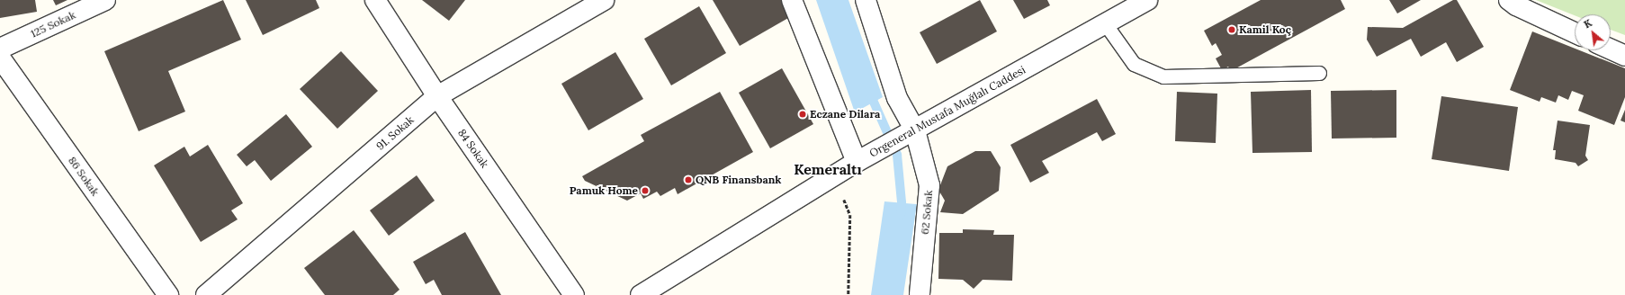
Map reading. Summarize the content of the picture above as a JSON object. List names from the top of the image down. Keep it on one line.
{"streets":{"street":["125 Sokak","Orgeneral Mustafa Muğlalı Caddesi","91. Sokak","84 Sokak","86 Sokak","62 Sokak"]},"crossings":[["Orgeneral Mustafa Muğlalı Caddesi","62 Sokak"],["91. Sokak","84 Sokak"]],"districts":["Kemeraltı"],"places":["Kamil Koç","Eczane Dilara","QNB Finansbank","Pamuk Home"],"north":"top left"}
